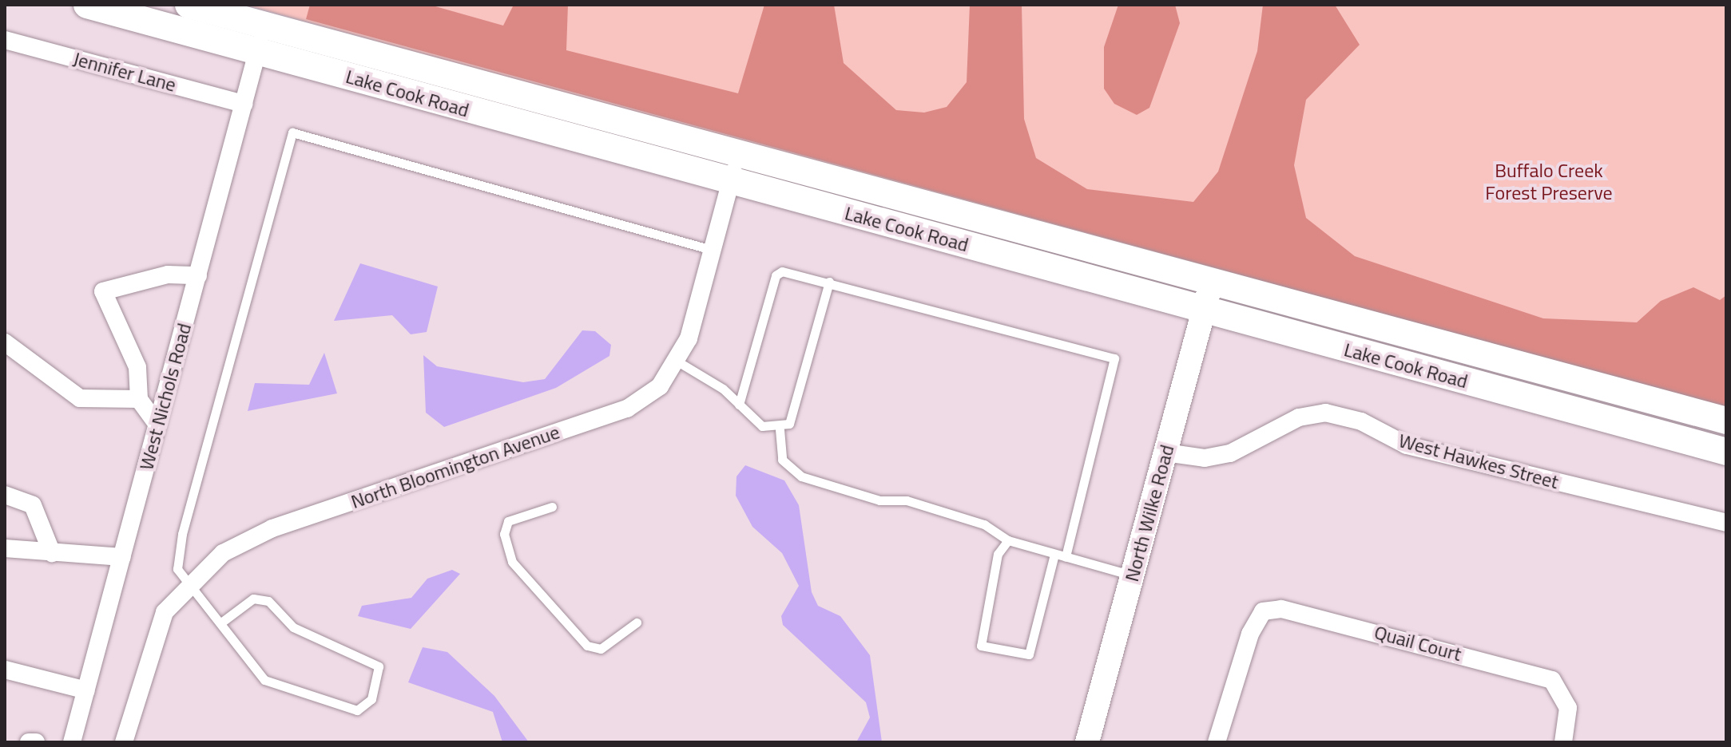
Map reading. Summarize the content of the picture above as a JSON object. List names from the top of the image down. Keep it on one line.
{"streets":{"main road":["Lake Cook Road"],"street":["Jennifer Lane","West Nichols Road","West Hawkes Street","North Bloomington Avenue","North Wilke Road","Quail Court"]},"crossings":[["Jennifer Lane","West Nichols Road"],["Lake Cook Road","West Nichols Road"],["Lake Cook Road","North Bloomington Avenue"],["Lake Cook Road","North Wilke Road"],["West Hawkes Street","North Wilke Road"]],"parks":["Buffalo Creek Forest Preserve"]}
